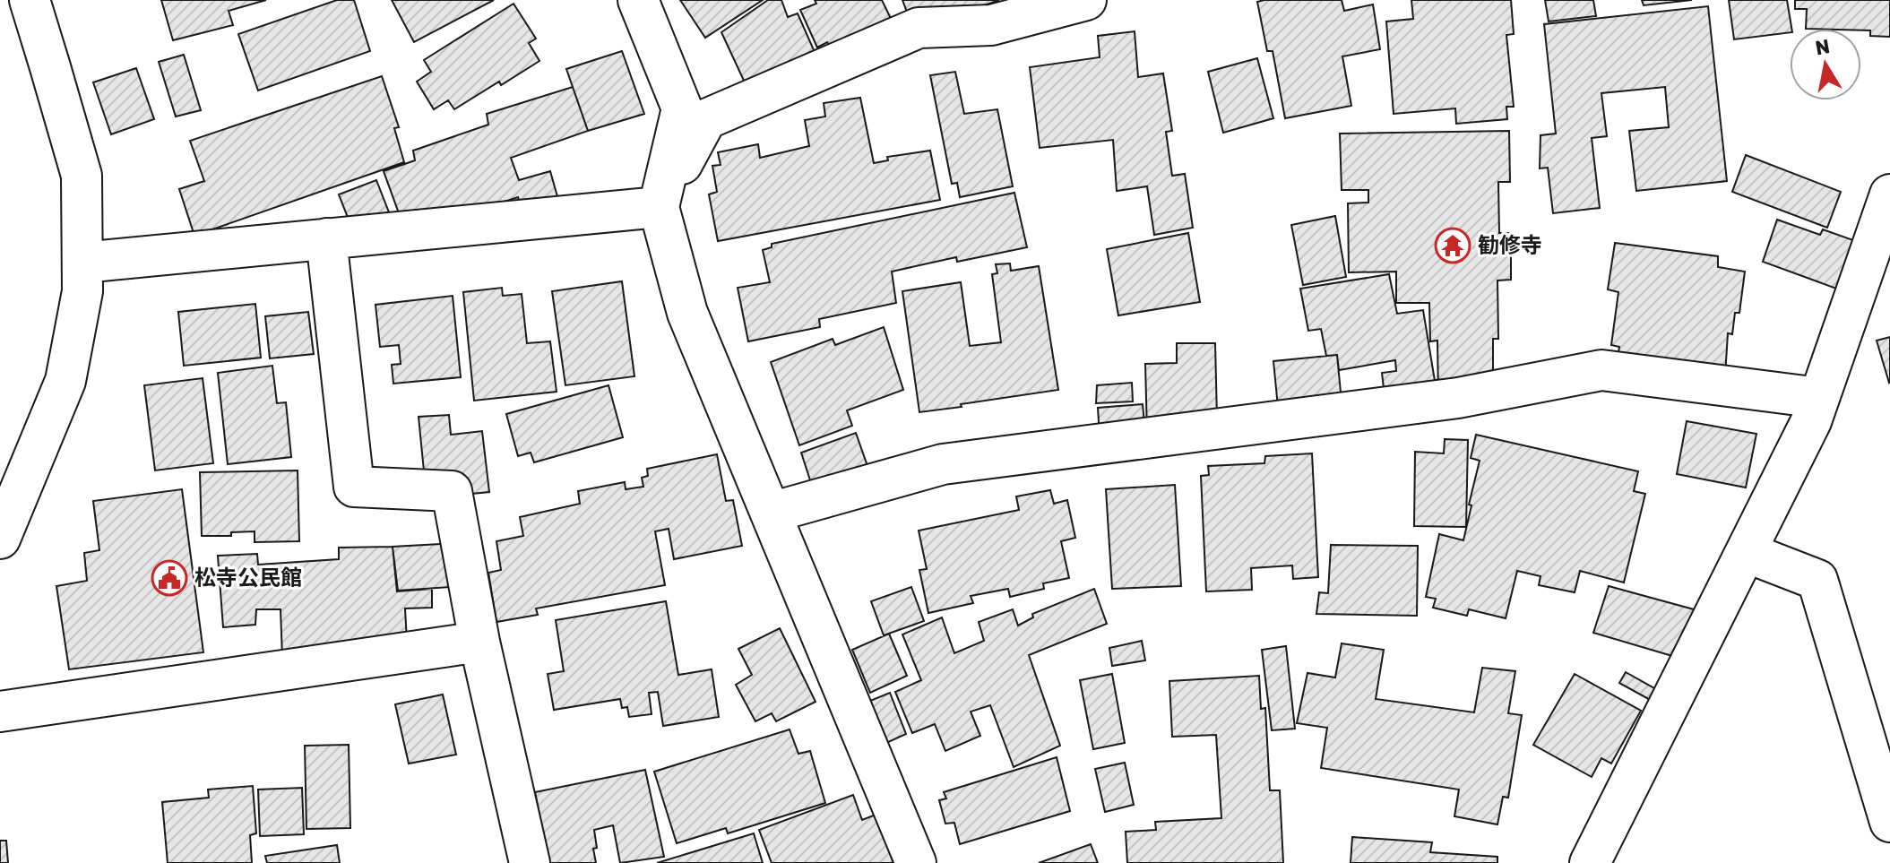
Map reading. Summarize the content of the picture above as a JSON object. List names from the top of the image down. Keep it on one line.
{"places":{"temple":["勧修寺"],"public building":["松寺公民館"]},"north":"top"}
